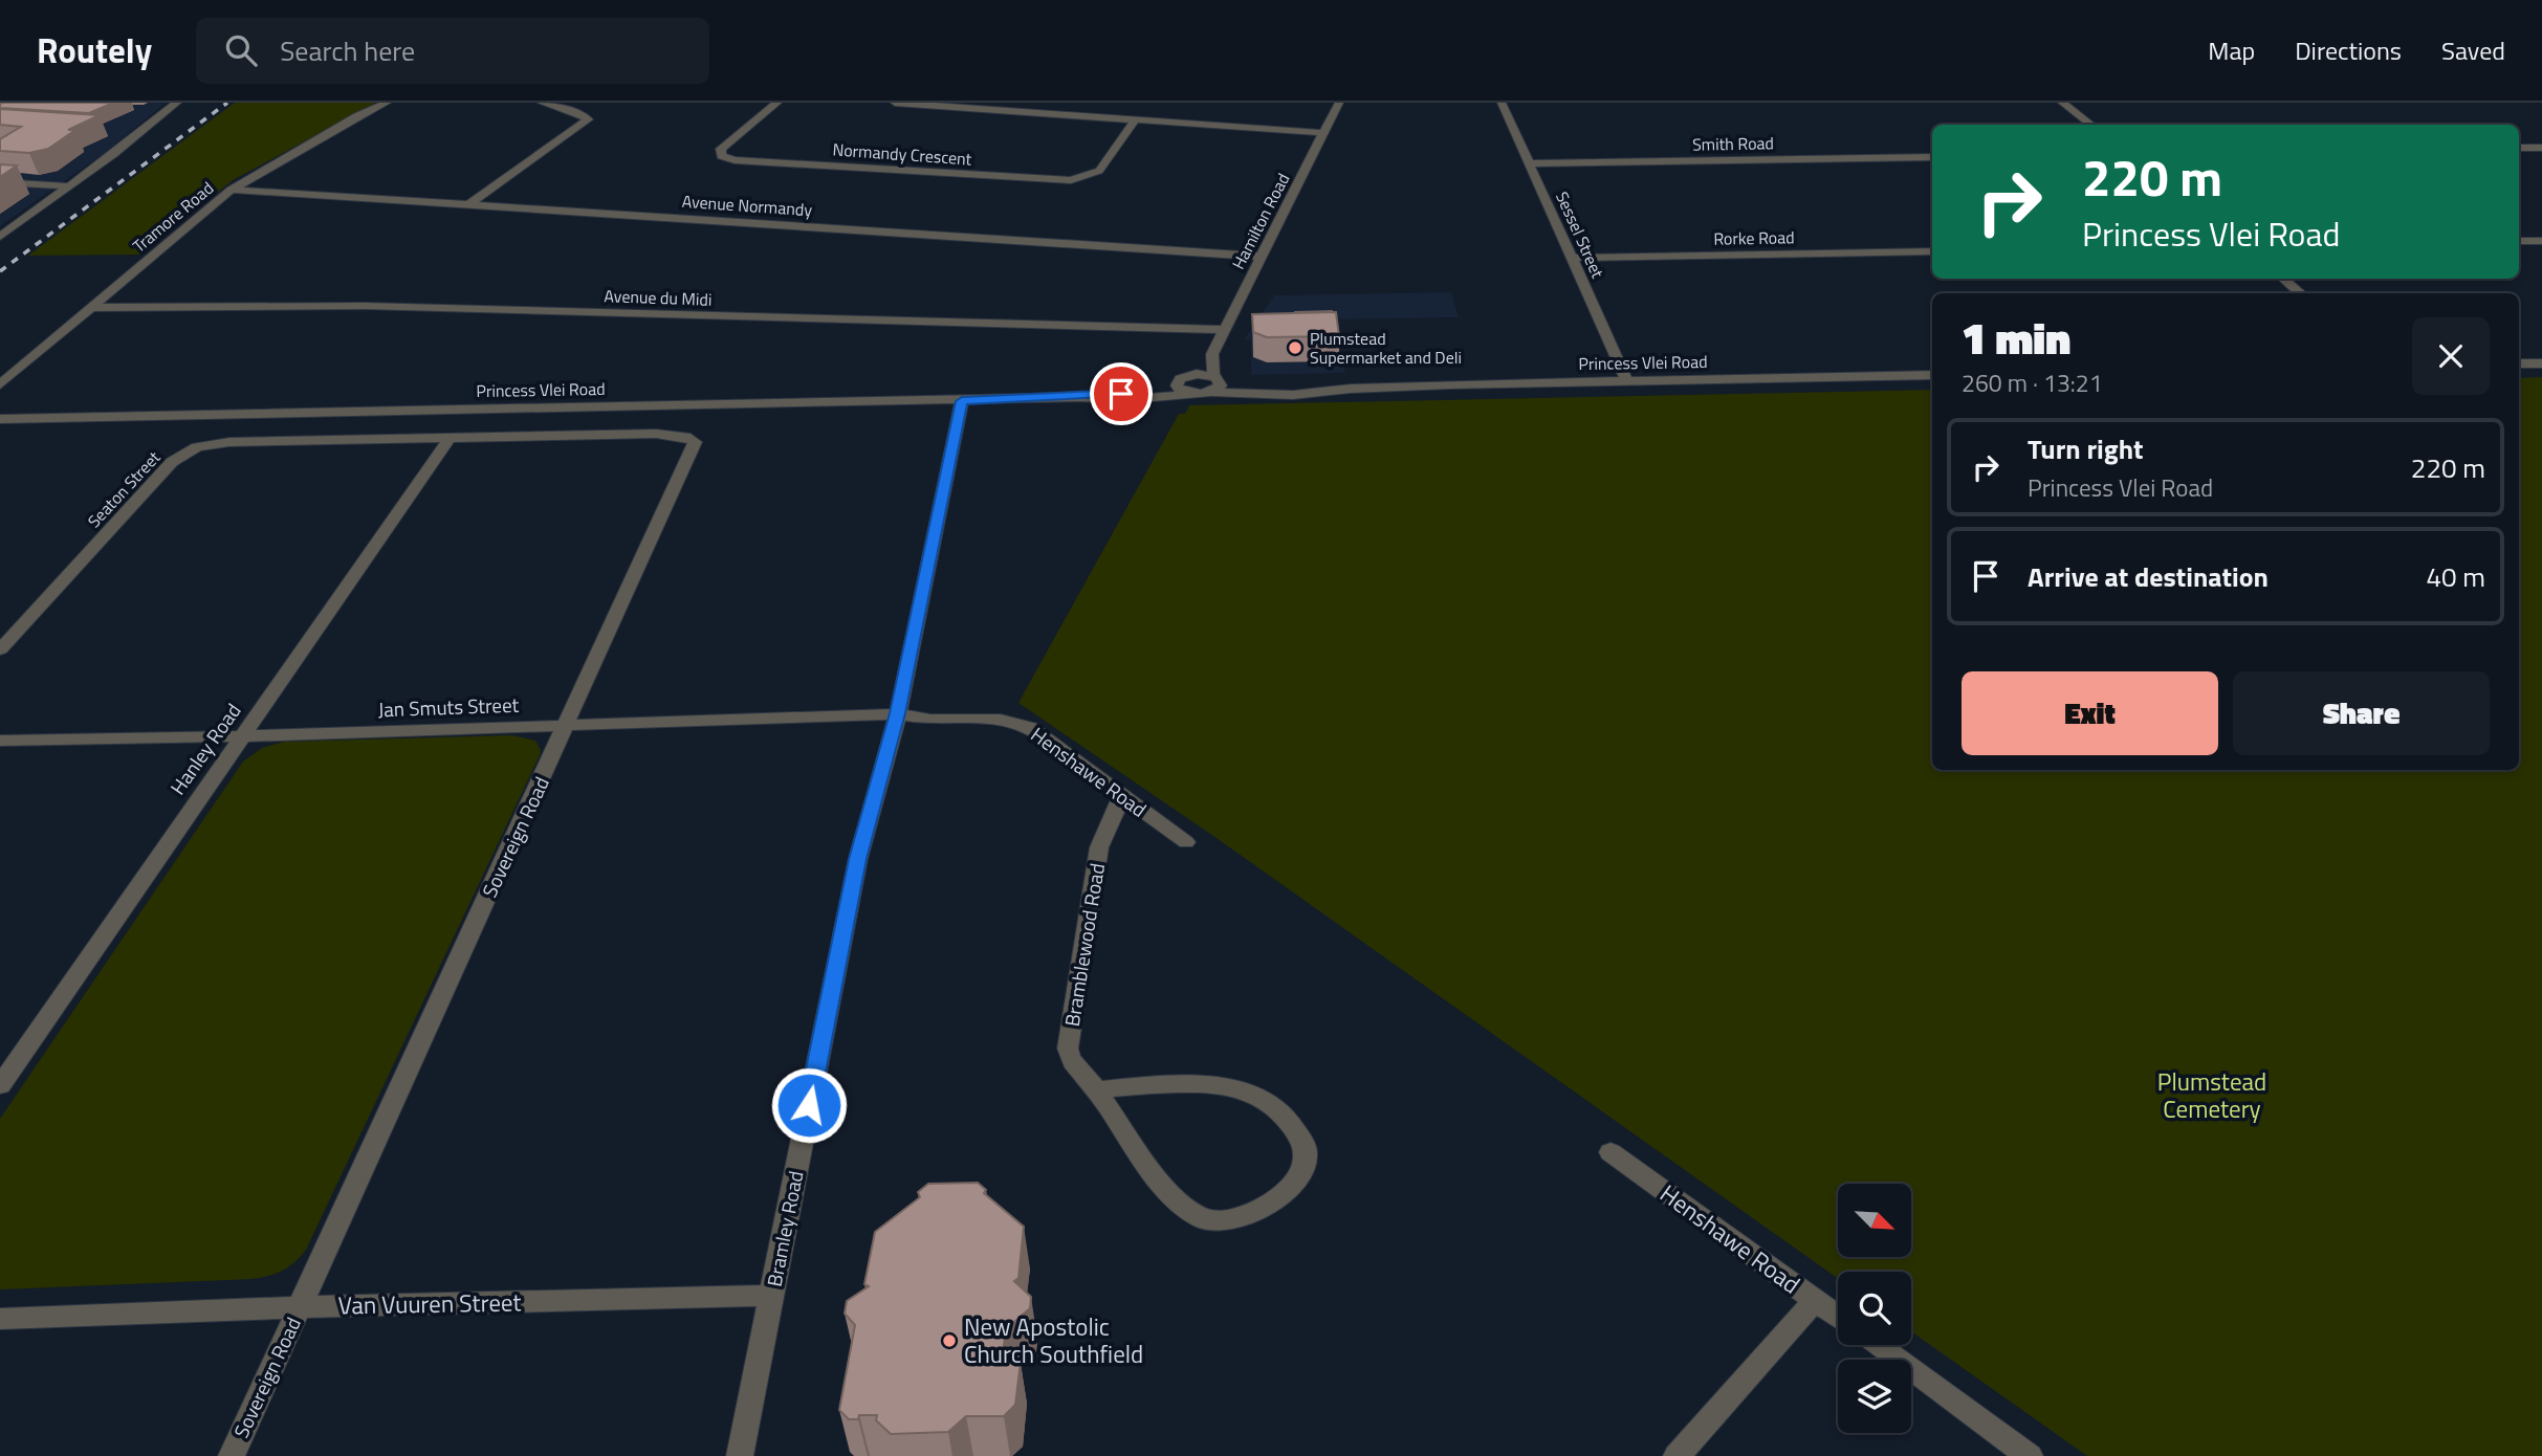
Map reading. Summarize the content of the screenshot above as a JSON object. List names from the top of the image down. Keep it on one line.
{"streets":{"street":["Smith Road","Normandy Crescent","Avenue Normandy","Tramore Road","Hamilton Road","Sessel Street","Rorke Road","Avenue du Midi","Princess Vlei Road","Seaton Street","Jan Smuts Street","Hanley Road","Henshawe Road","Sovereign Road","Bramblewood Road","Bramley Road","Van Vuuren Street"]},"crossings":[["Smith Road","Sessel Street"],["Avenue Normandy","Tramore Road"],["Avenue Normandy","Hamilton Road"],["Tramore Road","Avenue du Midi"],["Hamilton Road","Avenue du Midi"],["Hamilton Road","Princess Vlei Road"],["Sessel Street","Rorke Road"],["Sessel Street","Princess Vlei Road"],["Princess Vlei Road","Bramley Road"],["Seaton Street","Hanley Road"],["Seaton Street","Sovereign Road"],["Jan Smuts Street","Hanley Road"],["Jan Smuts Street","Henshawe Road"],["Jan Smuts Street","Sovereign Road"],["Jan Smuts Street","Bramley Road"],["Hanley Road","Sovereign Road"],["Henshawe Road","Bramblewood Road"],["Henshawe Road","Bramley Road"],["Sovereign Road","Van Vuuren Street"],["Bramley Road","Van Vuuren Street"]],"parks":["Plumstead Cemetery"],"places":["Plumstead Supermarket and Deli","New Apostolic Church Southfield"],"north":"bottom right","page":{"header":"Routely","search":"Search here","nav":["Map","Directions","Saved"],"turn":["220 m","Princess Vlei Road"],"heading":["1 min","260 m · 13:21"],"list":[{"name":"Turn right","note":"Princess Vlei Road","value":"220 m"},{"name":"Arrive at destination","value":"40 m"}],"buttons":["Exit","Share"]}}
